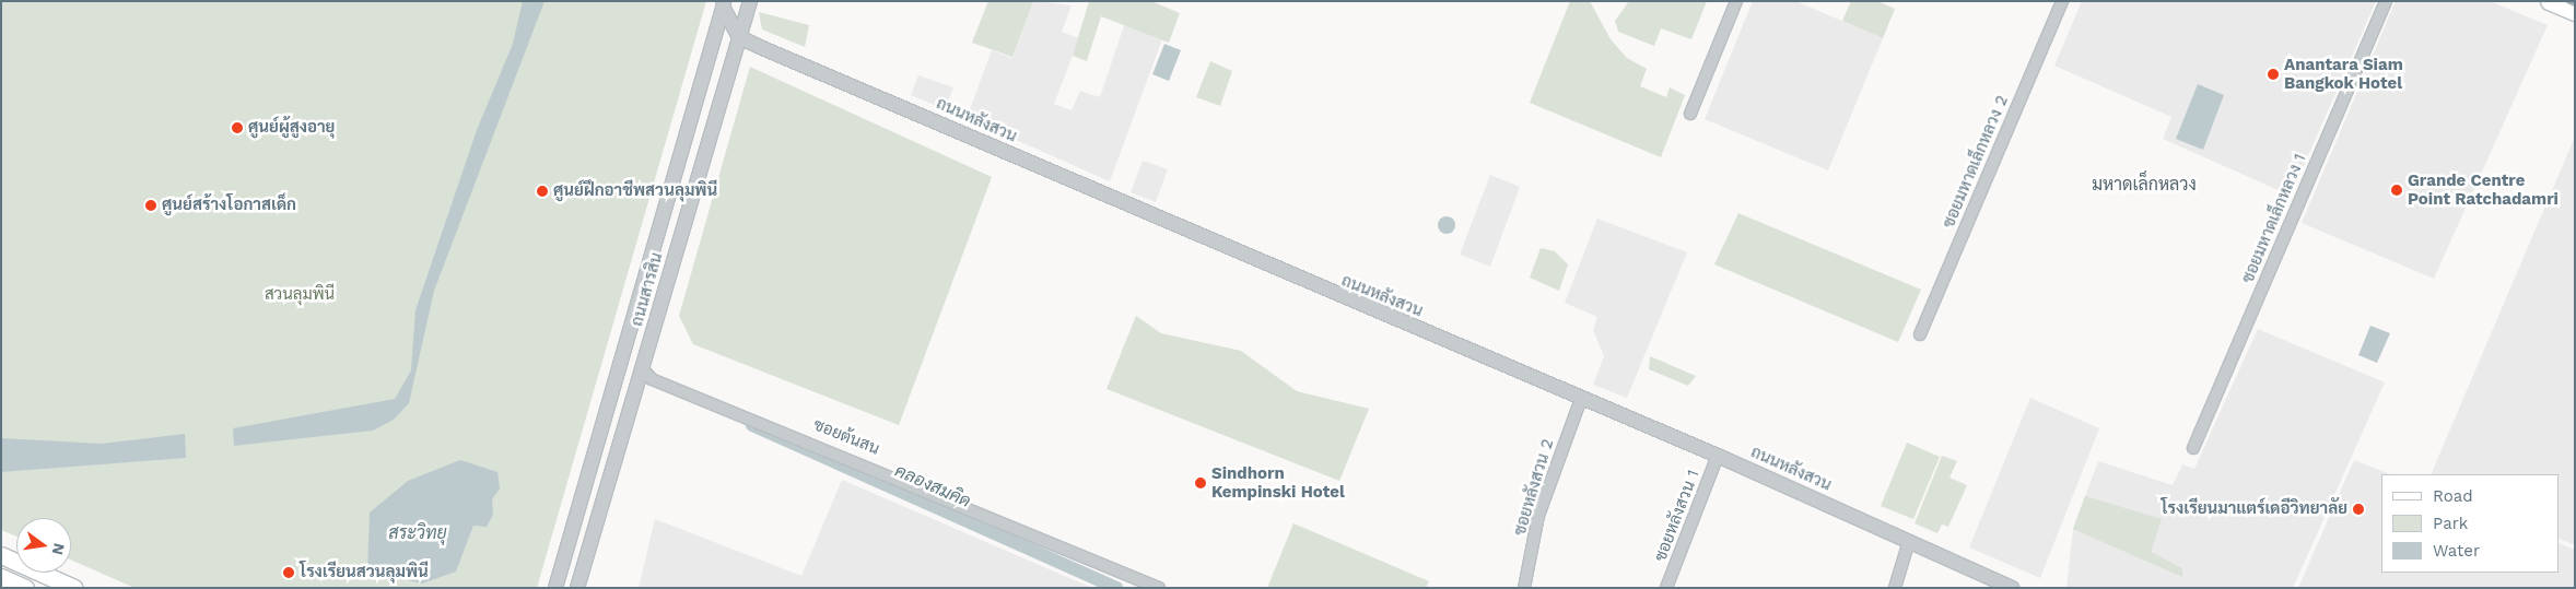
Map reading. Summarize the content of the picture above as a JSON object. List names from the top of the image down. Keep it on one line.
{"streets":{"street":["ถนนหลังสวน","ซอยมหาดเล็กหลวง 2","ซอยมหาดเล็กหลวง 1","ถนนสารสิน","ซอยต้นสน","ซอยหลังสวน 2","ซอยหลังสวน 1"]},"crossings":[["ถนนหลังสวน","ถนนสารสิน"],["ถนนหลังสวน","ซอยหลังสวน 2"],["ถนนหลังสวน","ซอยหลังสวน 1"],["ถนนสารสิน","ซอยต้นสน"]],"districts":["มหาดเล็กหลวง"],"water":["คลองสมคิด","สระวิทยุ"],"parks":["สวนลุมพินี"],"places":["Anantara Siam Bangkok Hotel","ศูนย์ผู้สูงอายุ","Grande Centre Point Ratchadamri","ศูนย์ฝึกอาชีพสวนลุมพินี","ศูนย์สร้างโอกาสเด็ก","Sindhorn Kempinski Hotel","โรงเรียนมาแตร์เดอีวิทยาลัย","โรงเรียนสวนลุมพินี"],"legend":["Road","Park","Water"],"north":"right"}
